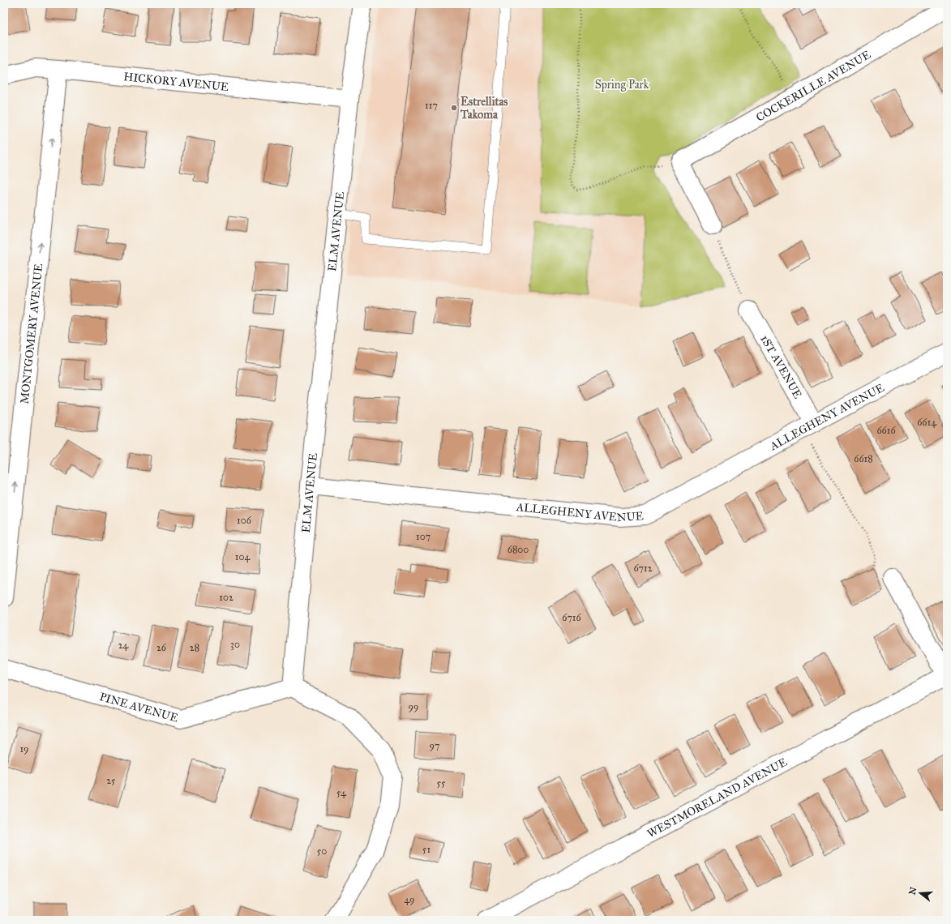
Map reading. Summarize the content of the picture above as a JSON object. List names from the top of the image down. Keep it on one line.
{"streets":{"street":["HICKORY AVENUE","COCKERILLE AVENUE","ELM AVENUE","MONTGOMERY AVENUE","1ST AVENUE","ALLEGHENY AVENUE","PINE AVENUE","WESTMORELAND AVENUE"]},"crossings":[["HICKORY AVENUE","ELM AVENUE"],["HICKORY AVENUE","MONTGOMERY AVENUE"],["ELM AVENUE","ALLEGHENY AVENUE"],["ELM AVENUE","PINE AVENUE"],["1ST AVENUE","ALLEGHENY AVENUE"]],"one_way":["MONTGOMERY AVENUE"],"parks":["Spring Park"],"places":["Estrellitas Takoma"],"house_numbers":["117","6614","6616","6618","106","107","6800","104","6712","102","6716","30","24","26","28","99","97","19","25","55","54","51","50","49"],"north":"left"}
